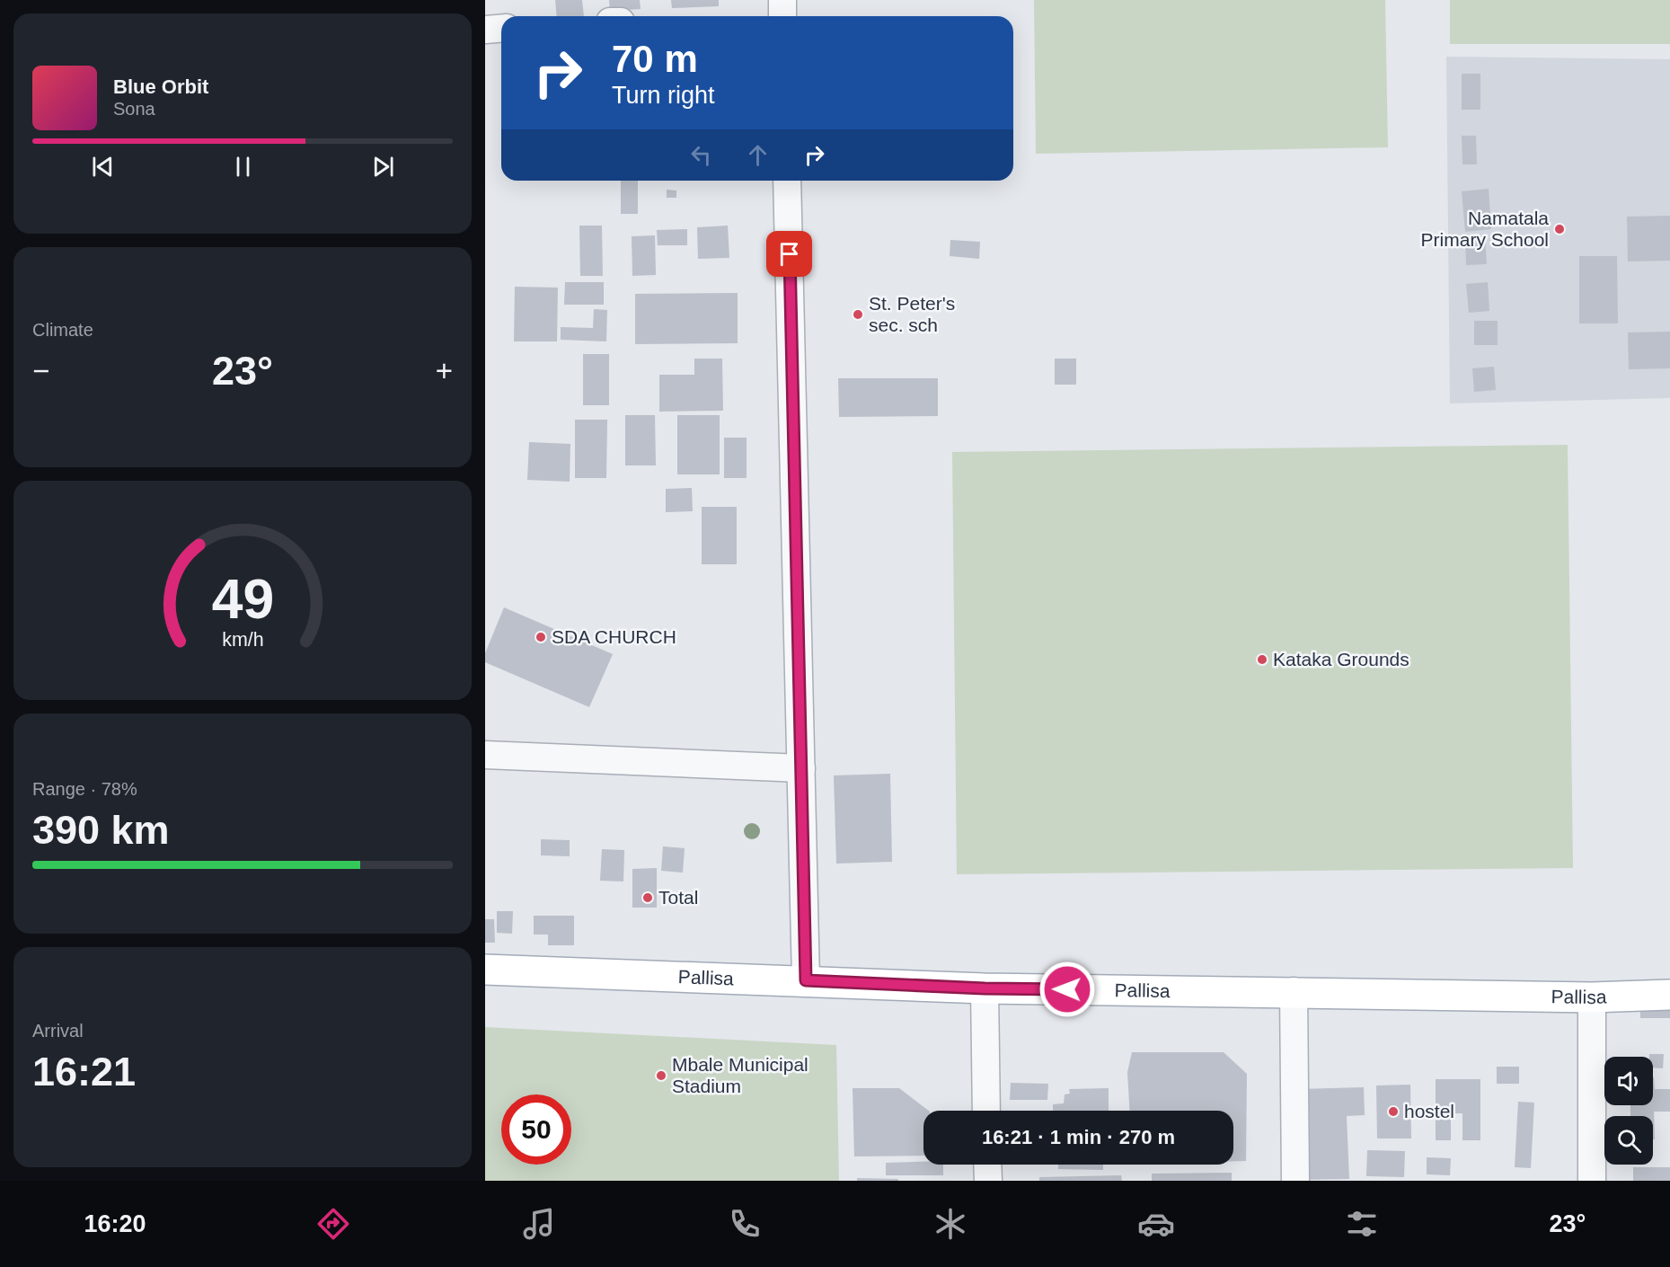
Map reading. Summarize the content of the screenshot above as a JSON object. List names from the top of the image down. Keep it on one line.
{"streets":{"main road":["Pallisa"]},"places":["Namatala Primary School","St. Peter's sec. sch","SDA CHURCH","Kataka Grounds","Total","Mbale Municipal Stadium","hostel"],"page":{"turn":["70 m","Turn right"],"song":["Blue Orbit","Sona"],"tile":["Climate",["Range · 78%","390 km"],["Arrival","16:21"]],"heat":["−","23°","+"],"limit":"50","trip":"16:21 · 1 min · 270 m","tabs":["16:20","23°"],"gauge":["49","km/h"]}}
